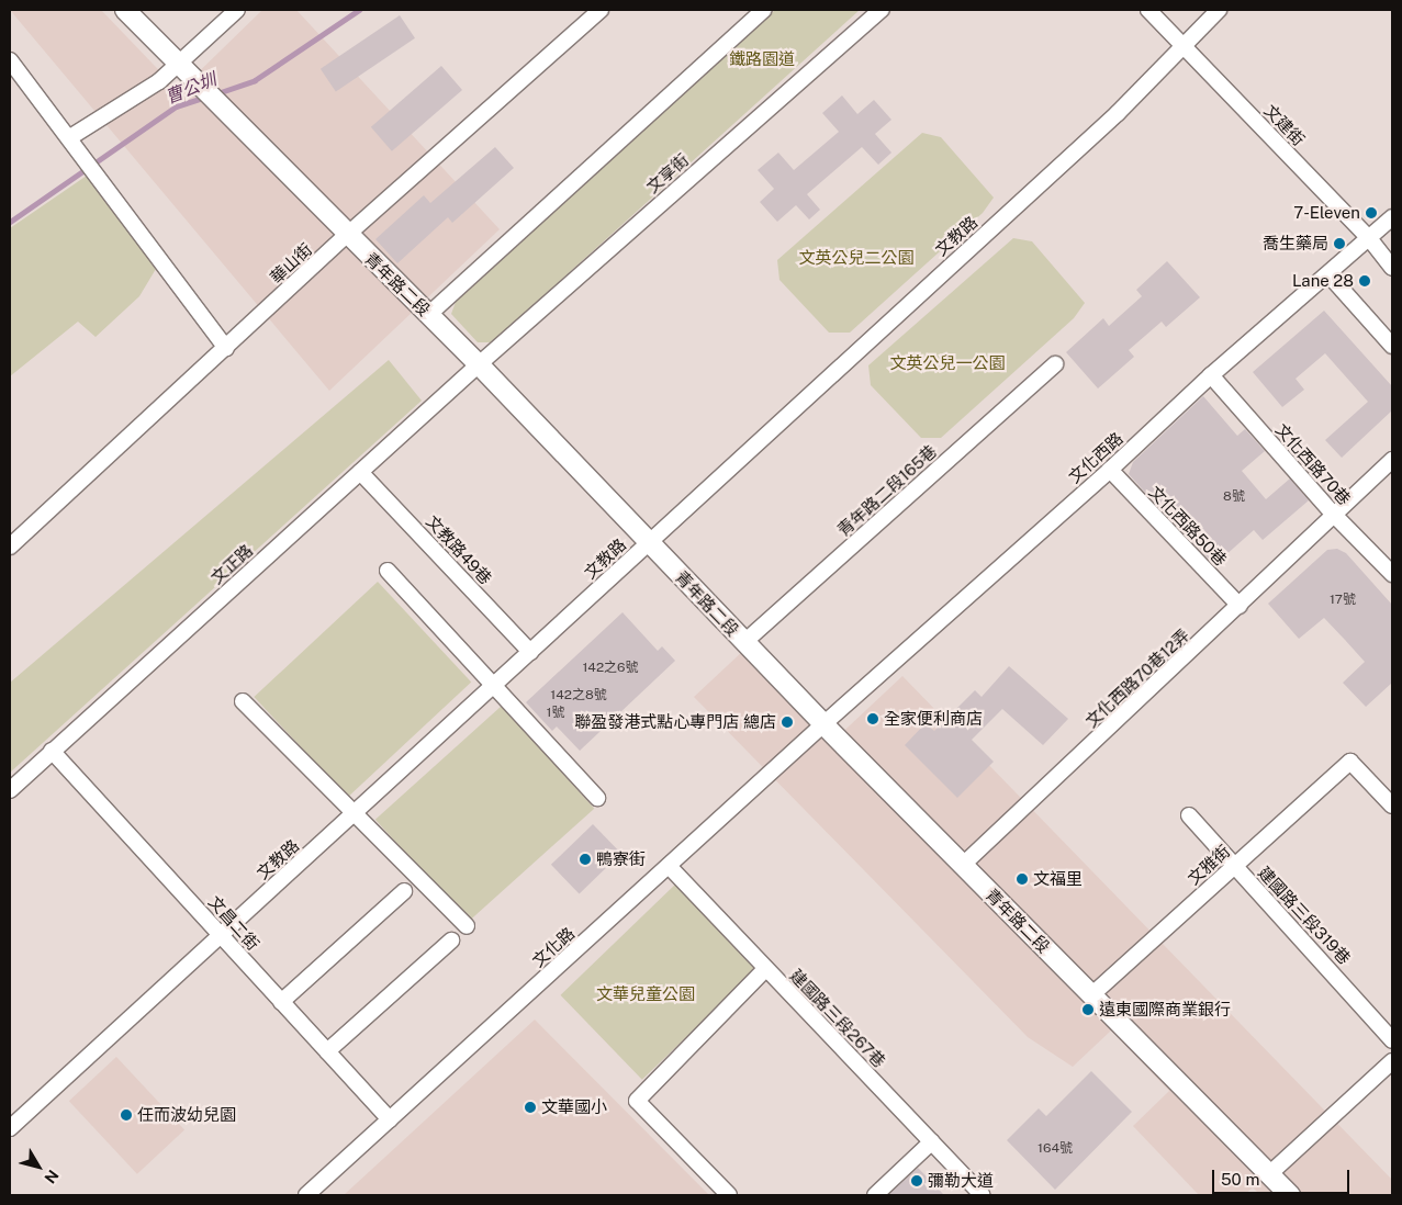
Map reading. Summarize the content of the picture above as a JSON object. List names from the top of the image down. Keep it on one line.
{"streets":{"street":["文建街","文享街","文教路","華山街","青年路二段","文化西路","文化西路70巷","青年路二段165巷","文化西路50巷","文教路49巷","文正路","文化西路70巷12弄","文雅街","建國路三段319巷","文昌二街","文化路","建國路三段267巷"]},"crossings":[["文建街","文教路"],["文建街","文化西路"],["文享街","青年路二段"],["文享街","文正路"],["文教路","青年路二段"],["文教路","文教路49巷"],["文教路","文昌二街"],["華山街","青年路二段"],["青年路二段","文化西路"],["青年路二段","青年路二段165巷"],["青年路二段","文正路"],["青年路二段","文化西路70巷12弄"],["青年路二段","文雅街"],["青年路二段","文化路"],["文化西路","文化西路70巷"],["文化西路","文化西路50巷"],["文化西路","文化路"],["文化西路70巷","文化西路70巷12弄"],["文化西路50巷","文化西路70巷12弄"],["文教路49巷","文正路"],["文正路","文昌二街"],["文雅街","建國路三段319巷"],["文昌二街","文化路"],["文化路","建國路三段267巷"]],"water":["曹公圳"],"parks":["鐵路園道","文英公兒二公園","文英公兒一公園","文華兒童公園"],"places":["7-Eleven","喬生藥局","Lane 28","全家便利商店","聯盈發港式點心專門店 總店","鴨寮街","文福里","遠東國際商業銀行","文華國小","任而波幼兒園","彌勒大道"],"house_numbers":["8號","17號","142之6號","142之8號","1號","164號"],"scale_bar":"50 m","north":"bottom right"}
